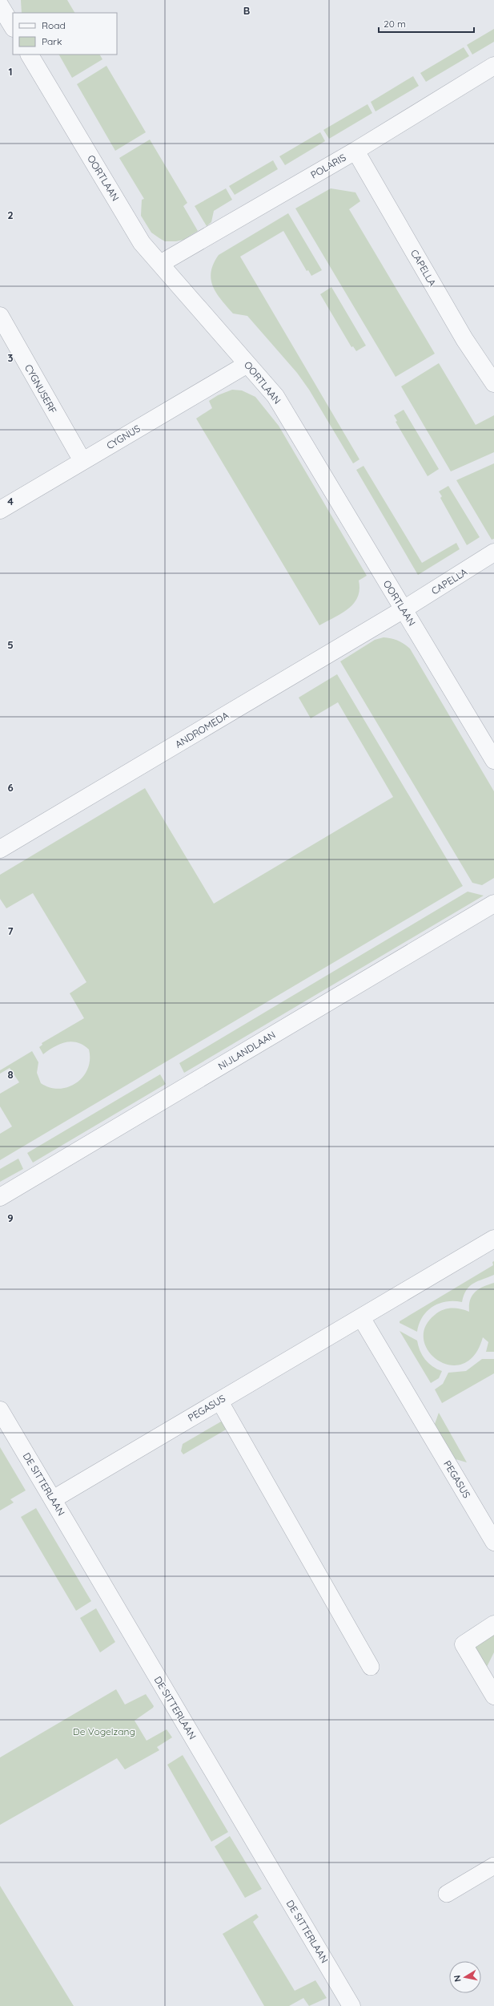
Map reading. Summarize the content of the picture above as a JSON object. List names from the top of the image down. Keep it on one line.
{"streets":{"street":["POLARIS","OORTLAAN","CAPELLA","CYGNUSERF","CYGNUS","ANDROMEDA","NIJLANDLAAN","PEGASUS","DE SITTERLAAN"]},"crossings":[["POLARIS","OORTLAAN"],["POLARIS","CAPELLA"],["OORTLAAN","CAPELLA"],["OORTLAAN","CYGNUS"],["OORTLAAN","ANDROMEDA"],["CAPELLA","ANDROMEDA"],["CYGNUSERF","CYGNUS"],["PEGASUS","DE SITTERLAAN"]],"parks":["De Vogelzang"],"legend":["Road","Park"],"scale_bar":"20 m","north":"left","grid":{"columns":["B"],"rows":["1","2","3","4","5","6","7","8","9"]}}
